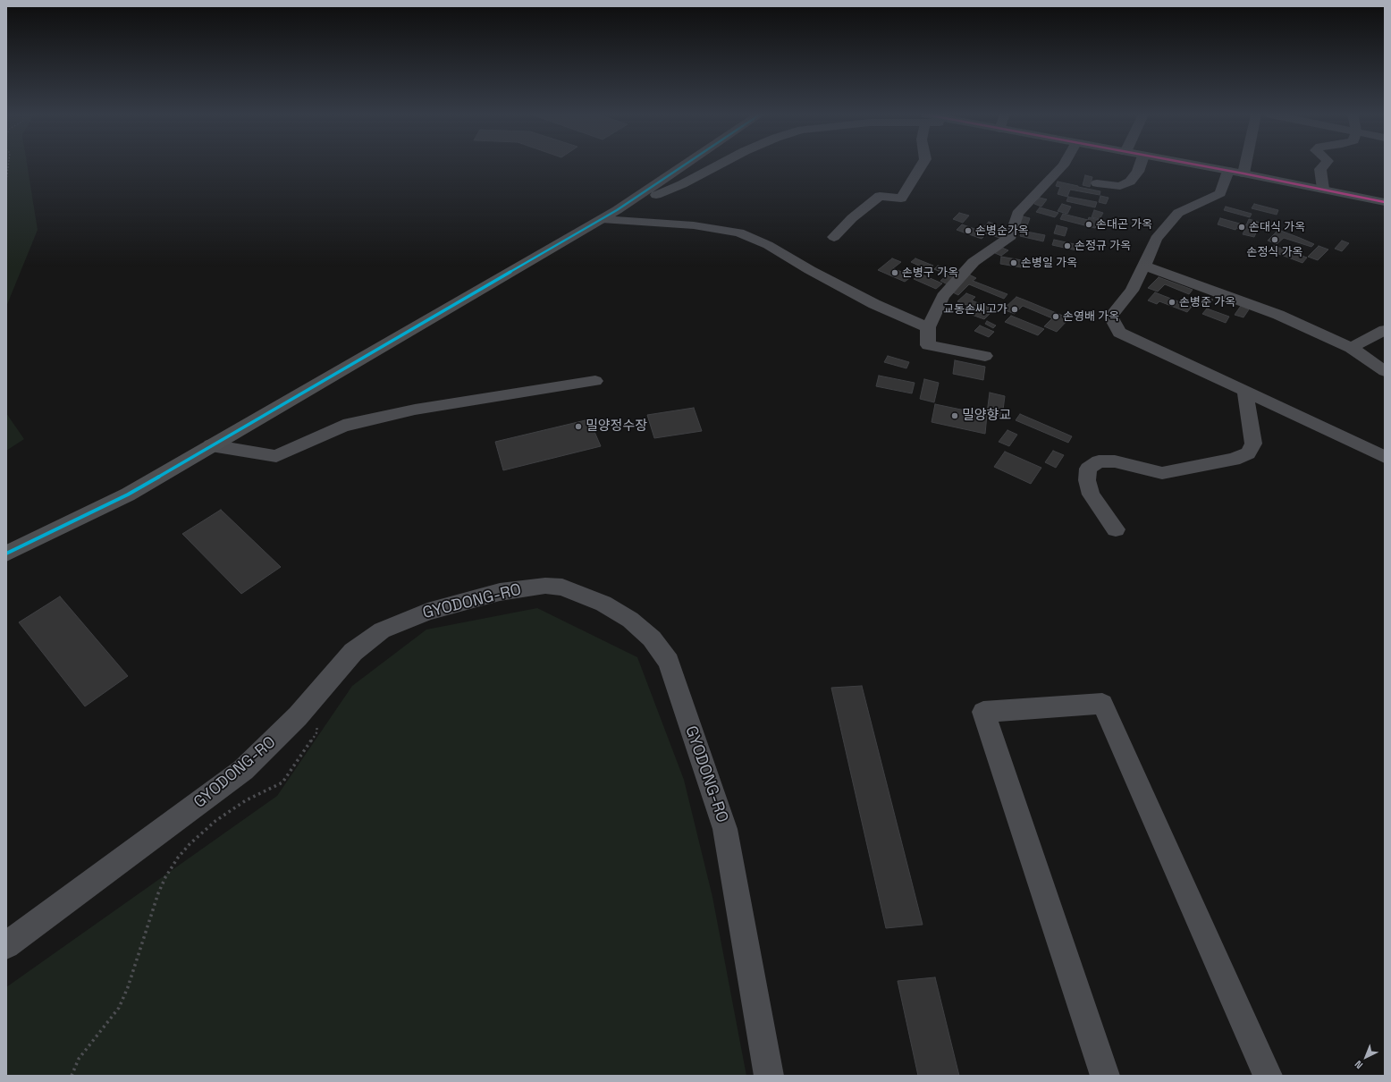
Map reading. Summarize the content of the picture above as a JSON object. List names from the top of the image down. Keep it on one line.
{"streets":{"street":["GYODONG-RO"]},"places":["손대곤 가옥","손대식 가옥","손병순가옥","손정식 가옥","손정규 가옥","손병일 가옥","손병구 가옥","손병준 가옥","교동손씨고가","손영배 가옥","밀양향교","밀양정수장"],"north":"bottom left"}
